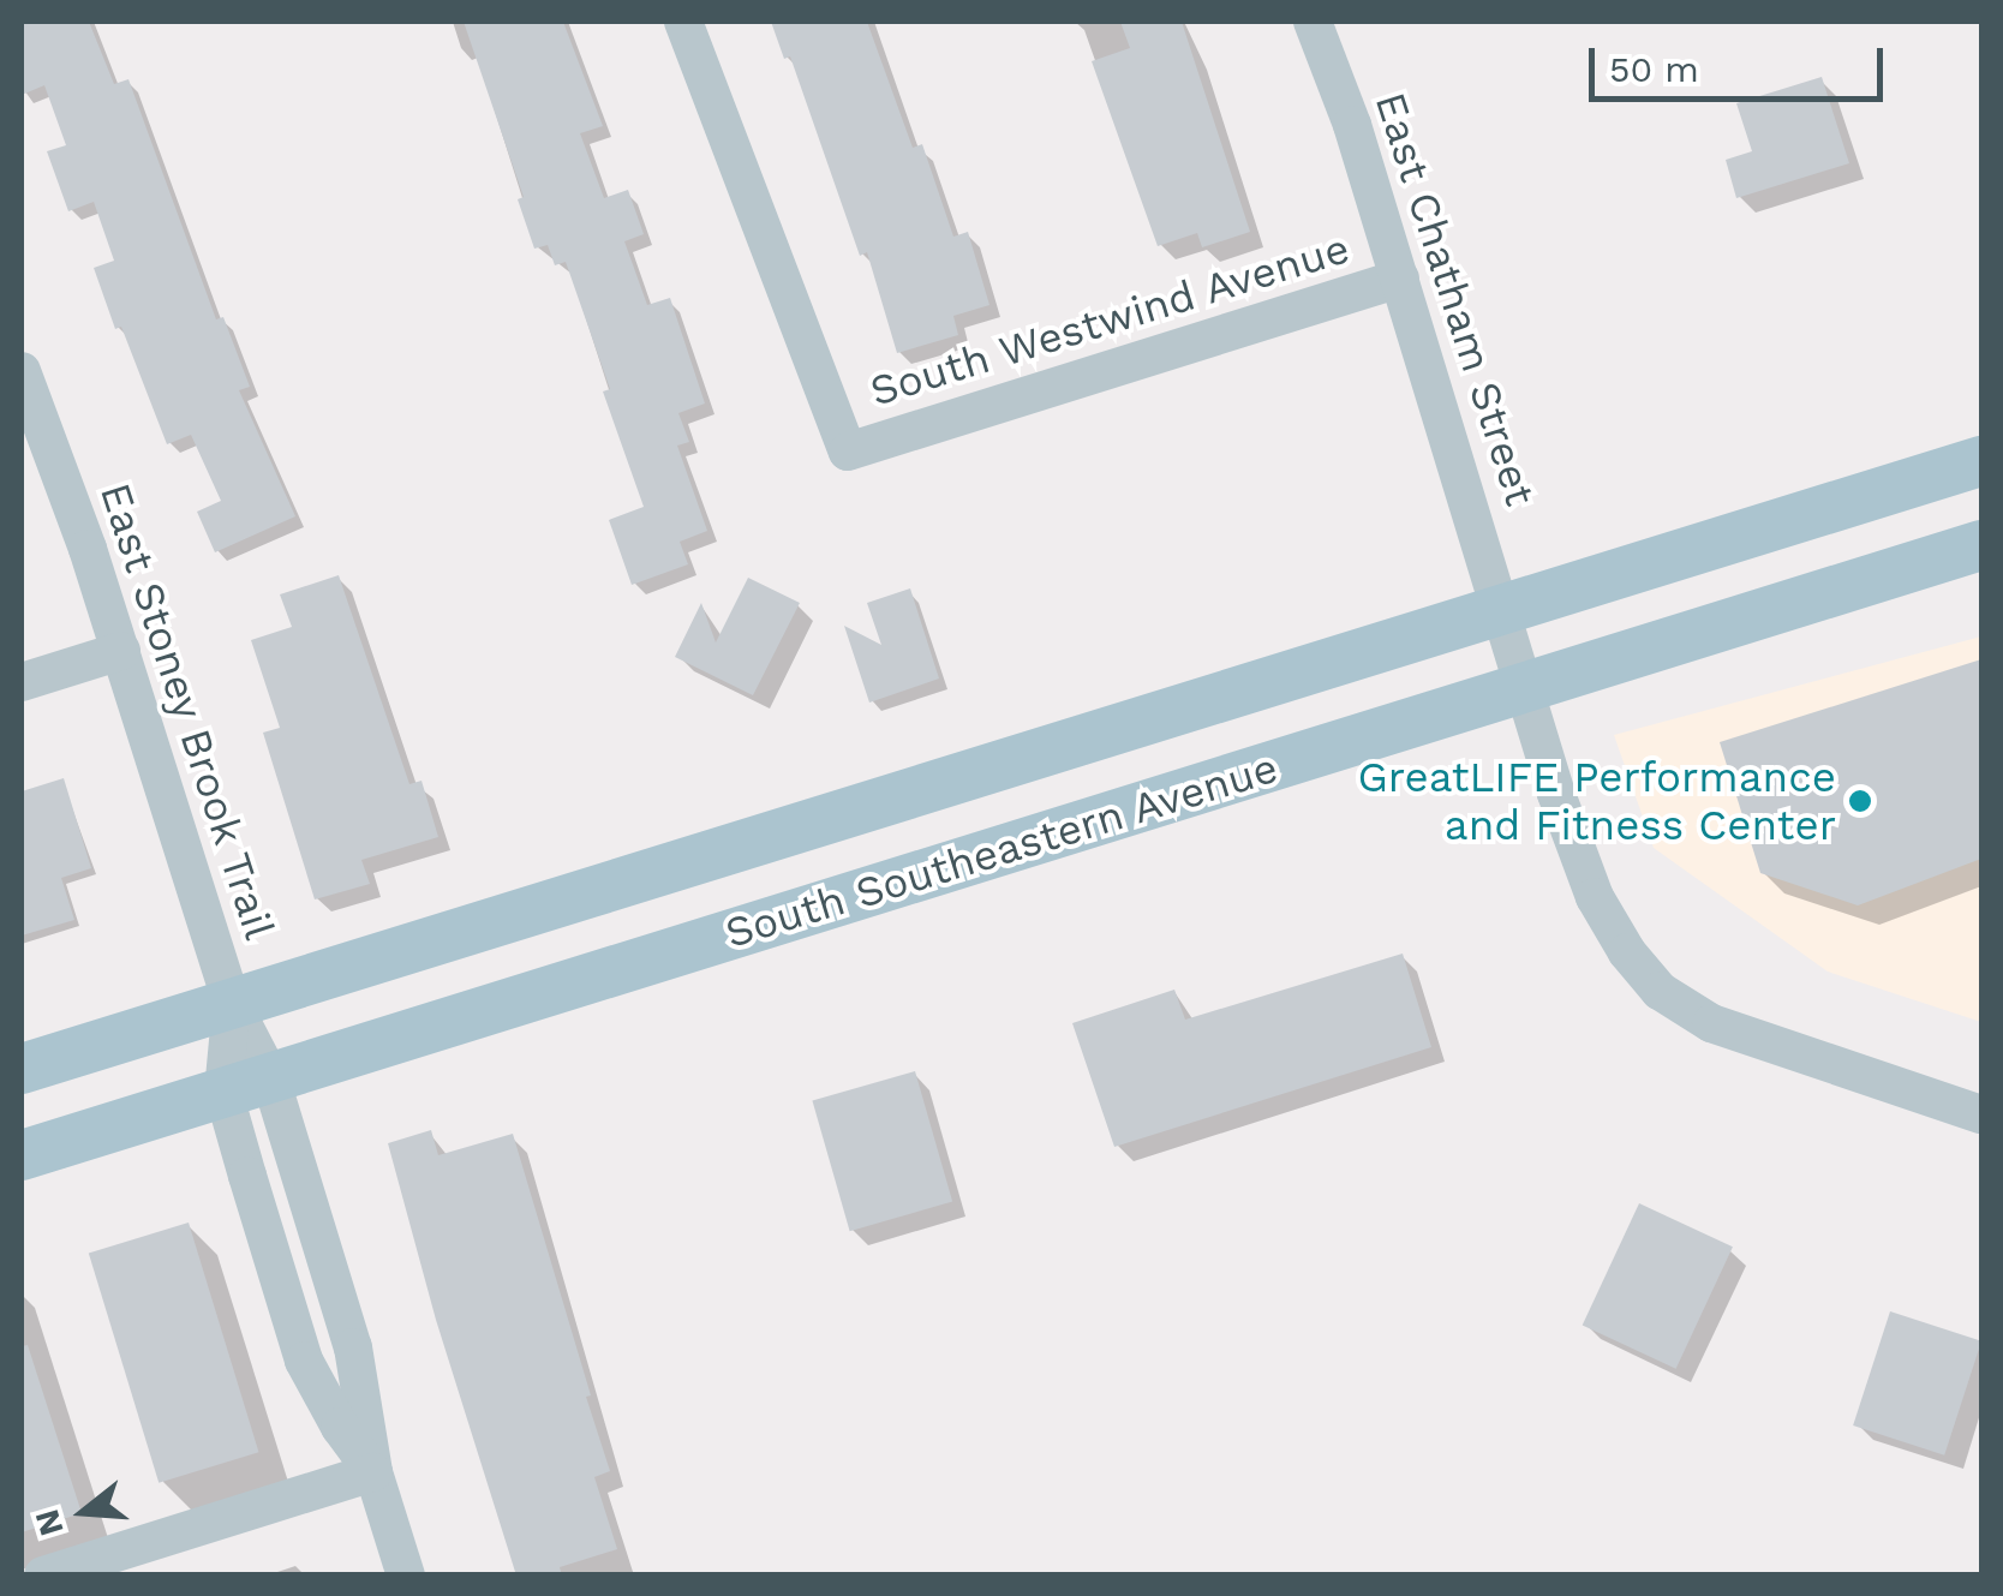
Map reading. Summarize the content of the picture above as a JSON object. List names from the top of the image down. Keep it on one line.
{"streets":{"main road":["South Southeastern Avenue"],"street":["East Chatham Street","South Westwind Avenue","East Stoney Brook Trail"]},"crossings":[["East Chatham Street","South Westwind Avenue"],["East Chatham Street","South Southeastern Avenue"],["East Stoney Brook Trail","South Southeastern Avenue"]],"places":["GreatLIFE Performance and Fitness Center"],"scale_bar":"50 m","north":"left"}
